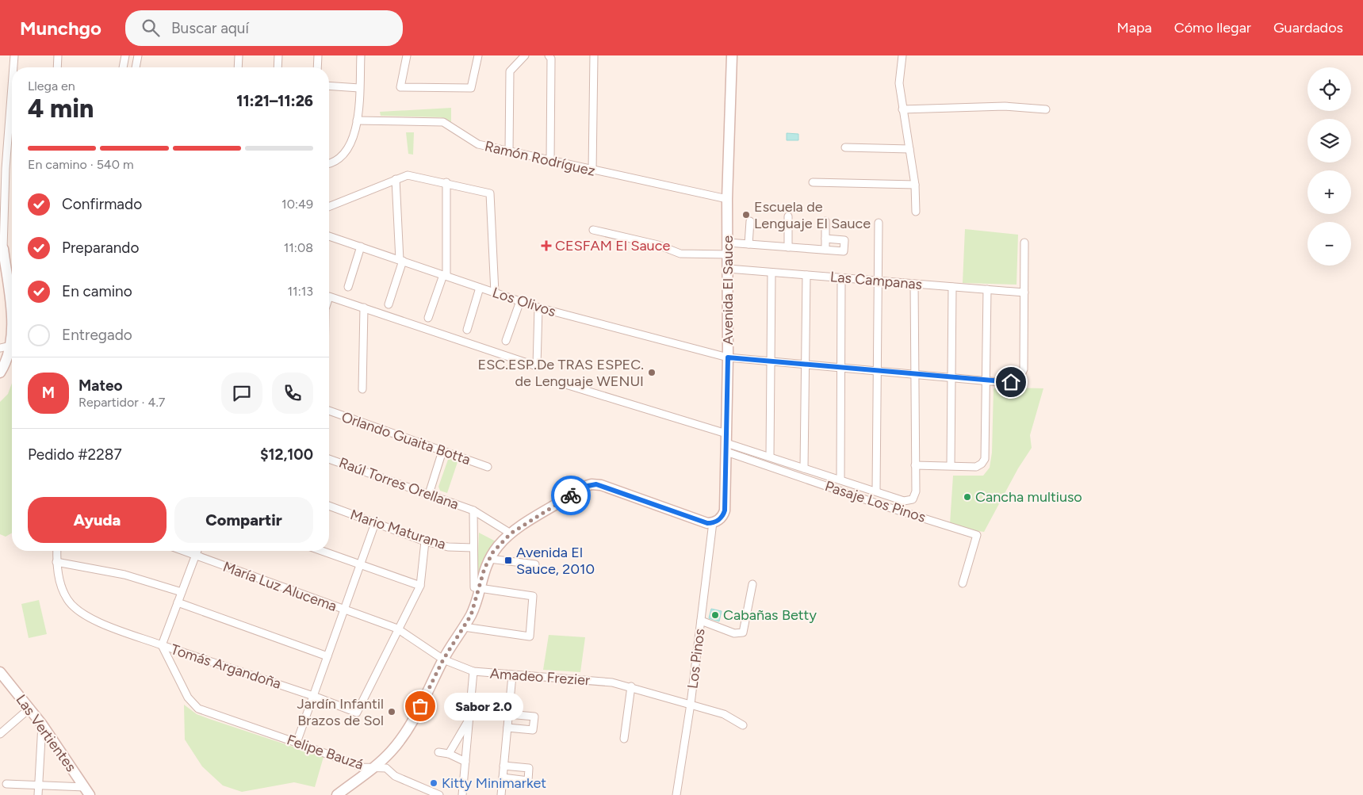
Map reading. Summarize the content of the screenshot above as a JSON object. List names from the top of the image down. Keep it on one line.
{"streets":{"street":["Ramón Rodríguez","Las Campanas","Avenida El Sauce","Los Olivos","Orlando Guaita Botta","Raúl Torres Orellana","Pasaje Los Pinos","Mario Maturana","María Luz Alucema","Los Pinos","Tomás Argandoña","Amadeo Frezier","Las Vertientes","Felipe Bauzá"]},"crossings":[["Ramón Rodríguez","Avenida El Sauce"],["Las Campanas","Avenida El Sauce"],["Las Campanas","Los Olivos"],["Avenida El Sauce","Los Olivos"],["Avenida El Sauce","Pasaje Los Pinos"],["Avenida El Sauce","Los Pinos"],["Raúl Torres Orellana","Mario Maturana"],["María Luz Alucema","Amadeo Frezier"],["Los Pinos","Amadeo Frezier"],["Tomás Argandoña","Amadeo Frezier"],["Tomás Argandoña","Felipe Bauzá"]],"places":{"other":["Escuela de Lenguaje El Sauce","ESC.ESP.De TRAS ESPEC. de Lenguaje WENUI","Cancha multiuso","Cabañas Betty","Sabor 2.0","Jardín Infantil Brazos de Sol","Kitty Minimarket"],"health":["CESFAM El Sauce"],"transit":["Avenida El Sauce, 2010"]},"page":{"header":"Munchgo","search":"Buscar aquí","nav":["Mapa","Cómo llegar","Guardados"],"map_buttons":["+","−"],"heading":["4 min","Llega en","11:21–11:26"],"panel":["Mateo","Repartidor · 4.7","Pedido #2287","$12,100"],"bar":"En camino · 540 m","list":[["Confirmado","10:49"],["Preparando","11:08"],["En camino","11:13"],"Entregado"],"round":"M","buttons":["Ayuda","Compartir"],"bubble":"Sabor 2.0"}}
